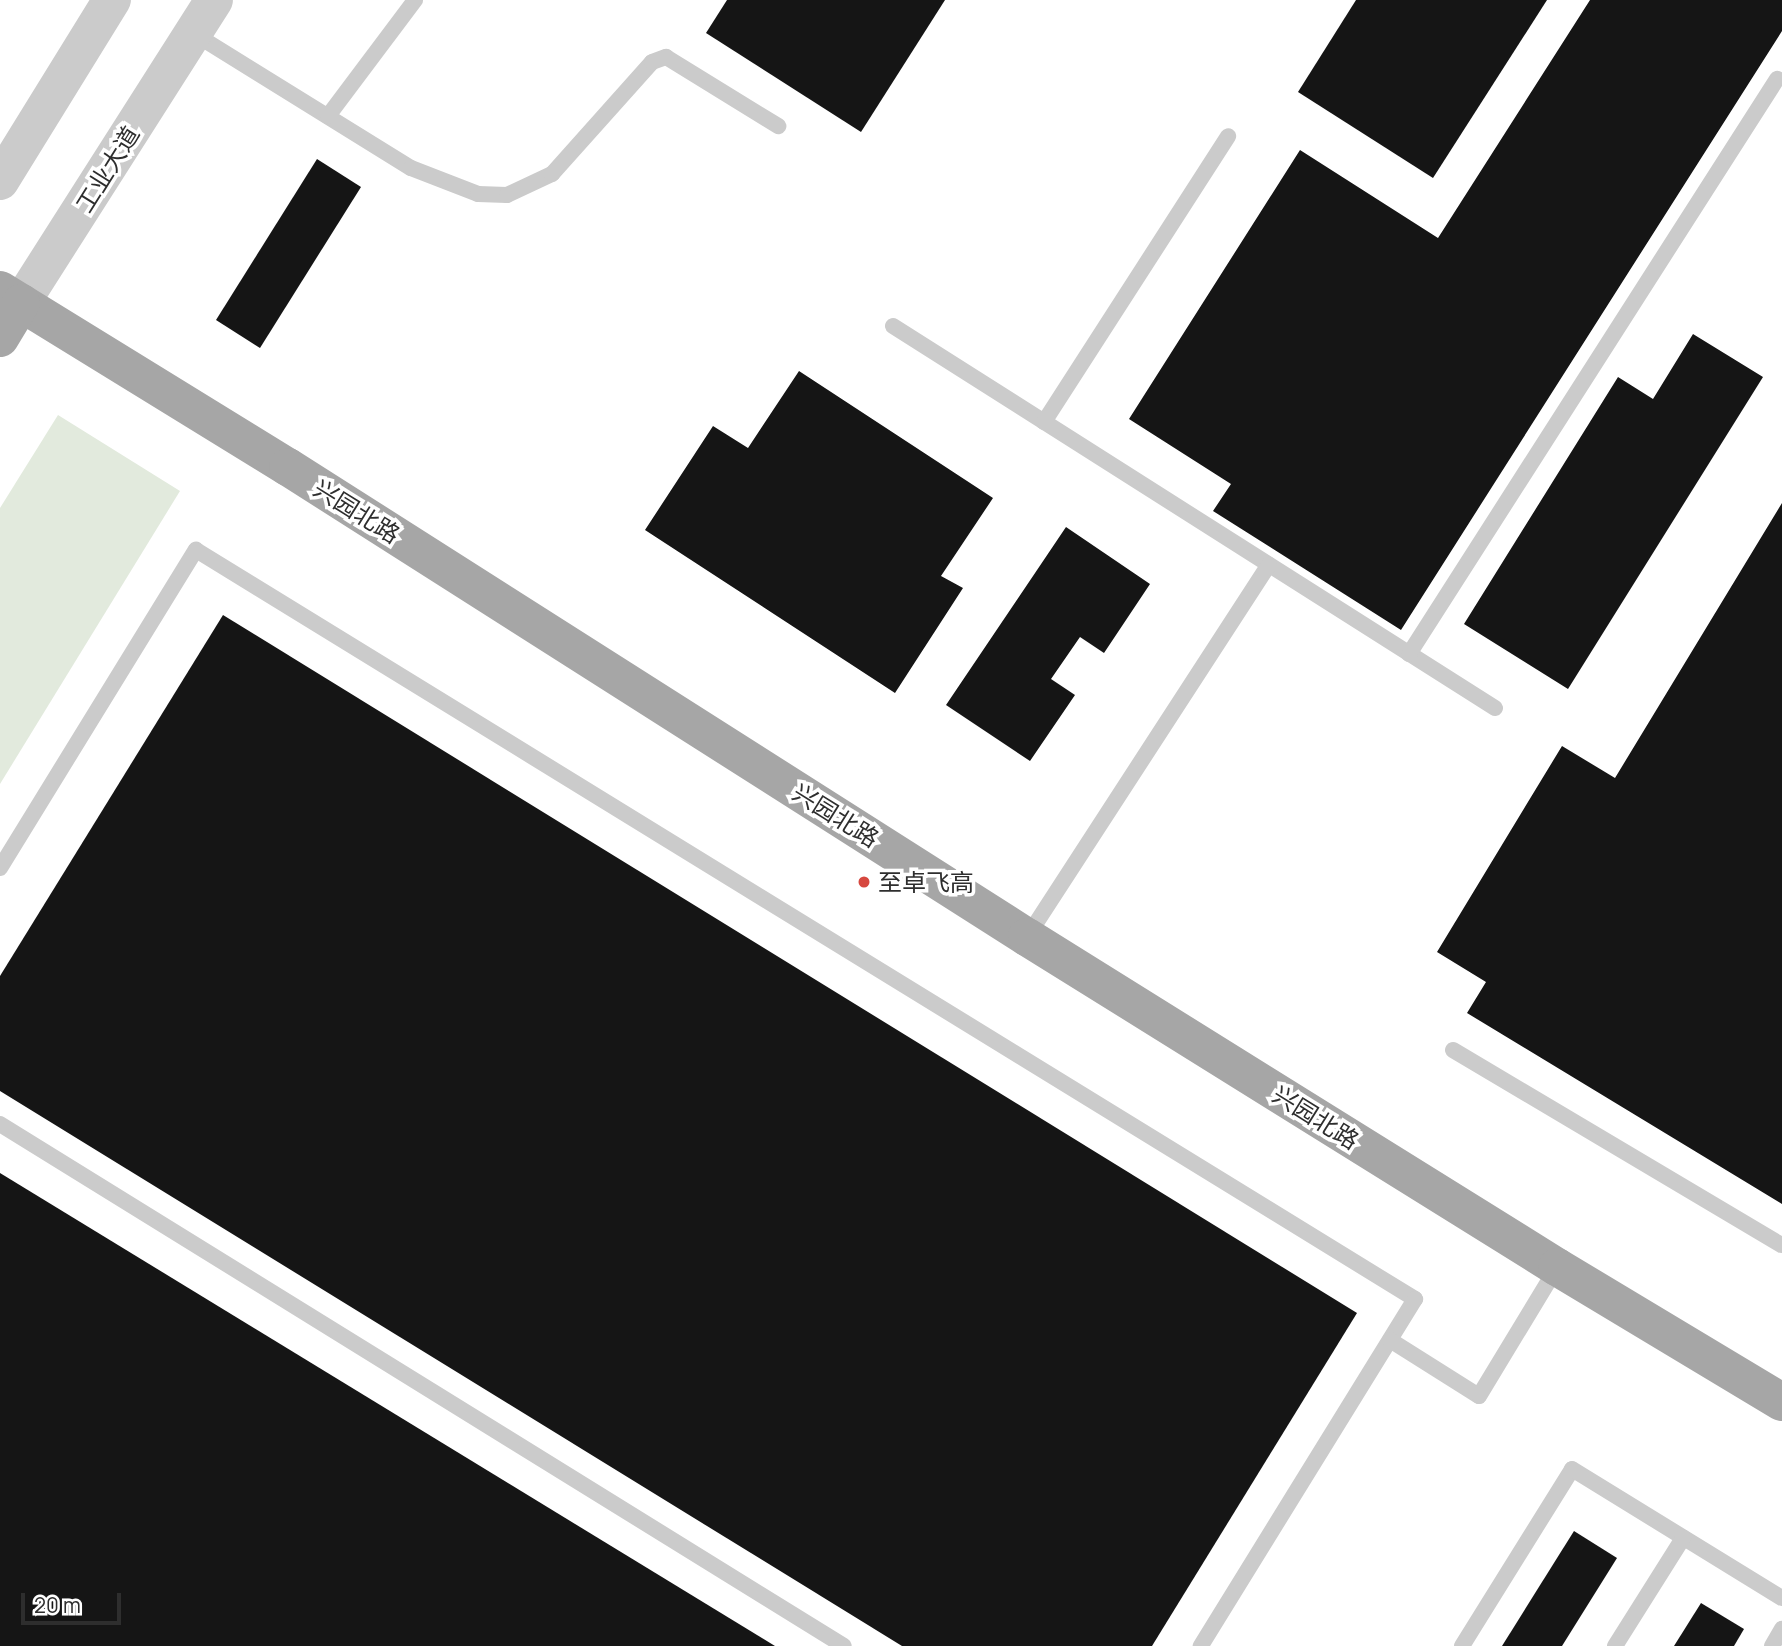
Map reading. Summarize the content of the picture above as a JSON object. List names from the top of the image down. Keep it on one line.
{"streets":{"main road":["工业大道","兴园北路"]},"crossings":[["工业大道","兴园北路"]],"places":["至卓飞高"],"scale_bar":"20 m"}
